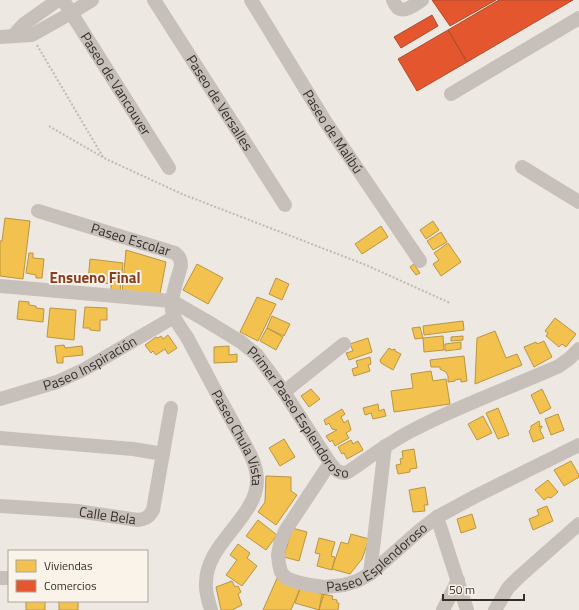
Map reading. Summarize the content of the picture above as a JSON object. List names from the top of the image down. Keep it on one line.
{"streets":{"street":["Paseo de Vancouver","Paseo de Versalles","Paseo de Malibú","Paseo Escolar","Paseo Inspiración","Primer Paseo Esplendoroso","Paseo Chula Vista","Calle Bela","Paseo Esplendoroso"]},"crossings":[["Paseo Escolar","Paseo Inspiración"],["Paseo Escolar","Primer Paseo Esplendoroso"],["Paseo Escolar","Paseo Chula Vista"],["Paseo Inspiración","Primer Paseo Esplendoroso"],["Paseo Inspiración","Paseo Chula Vista"],["Primer Paseo Esplendoroso","Paseo Chula Vista"],["Primer Paseo Esplendoroso","Paseo Esplendoroso"]],"districts":["Ensueno Final"],"legend":["Viviendas","Comercios"],"scale_bar":"50 m"}
